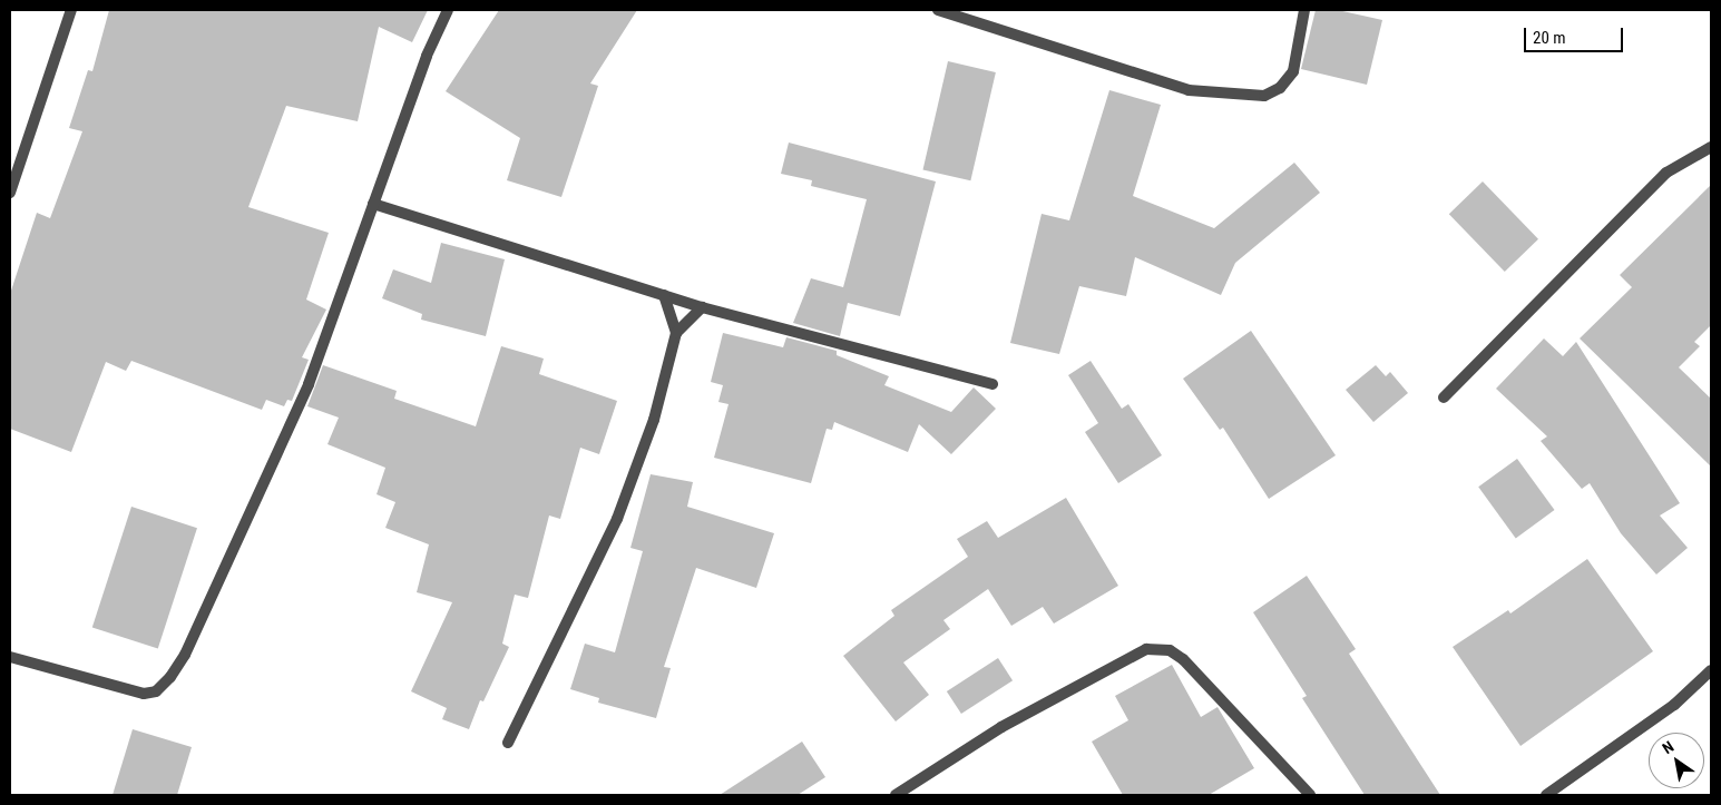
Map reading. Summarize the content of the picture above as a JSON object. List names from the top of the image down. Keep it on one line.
{"scale_bar":"20 m","north":"top left"}
